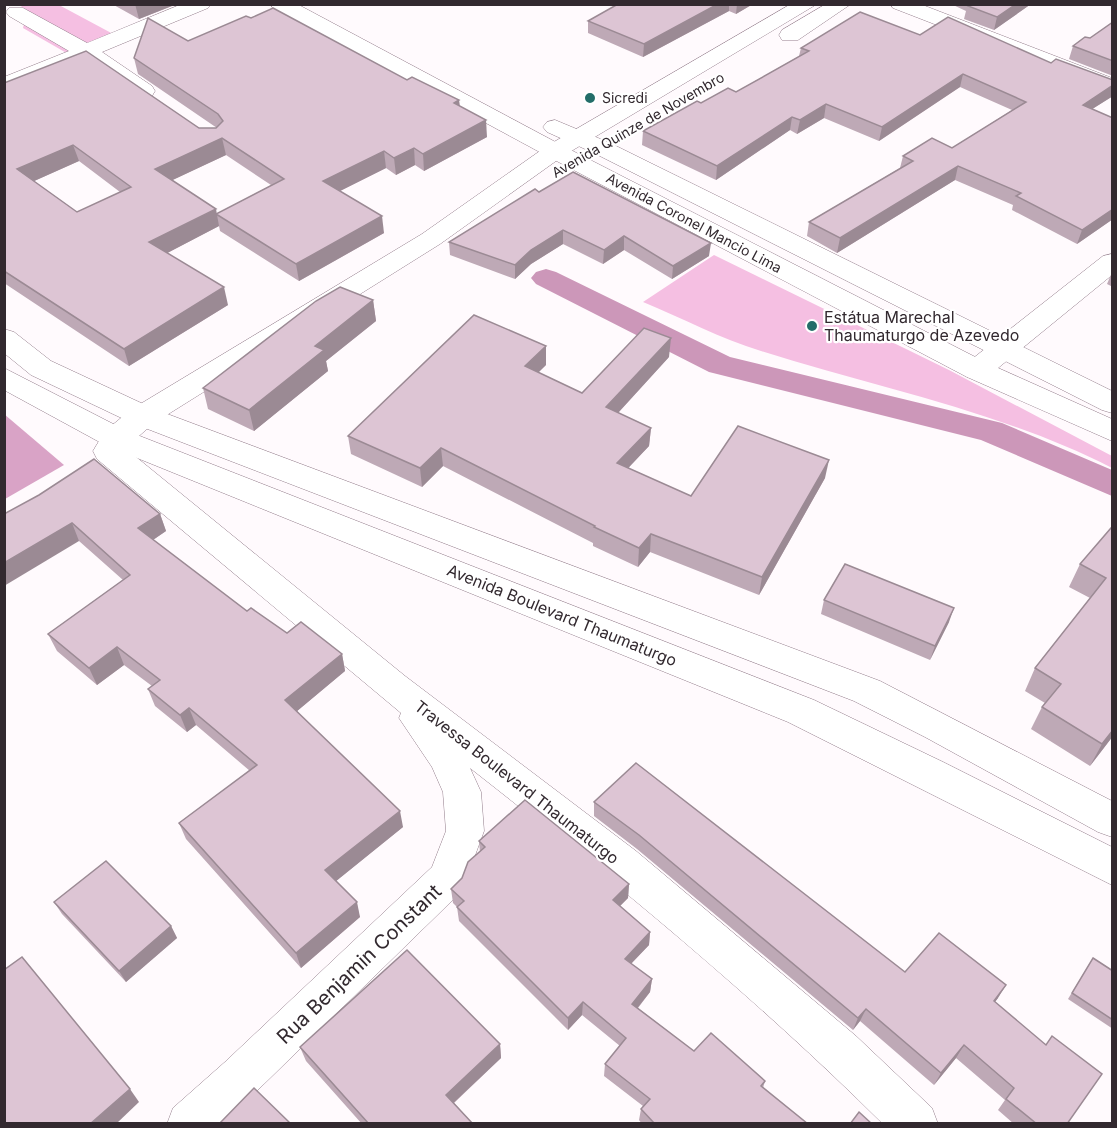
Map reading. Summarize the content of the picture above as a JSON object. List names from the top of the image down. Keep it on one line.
{"streets":{"main road":["Avenida Quinze de Novembro","Avenida Coronel Mancio Lima","Avenida Boulevard Thaumaturgo","Travessa Boulevard Thaumaturgo","Rua Benjamin Constant"]},"crossings":[["Avenida Quinze de Novembro","Avenida Coronel Mancio Lima"],["Avenida Quinze de Novembro","Avenida Boulevard Thaumaturgo"],["Avenida Quinze de Novembro","Travessa Boulevard Thaumaturgo"],["Avenida Boulevard Thaumaturgo","Travessa Boulevard Thaumaturgo"],["Travessa Boulevard Thaumaturgo","Rua Benjamin Constant"]],"places":["Sicredi","Estátua Marechal Thaumaturgo de Azevedo"]}
